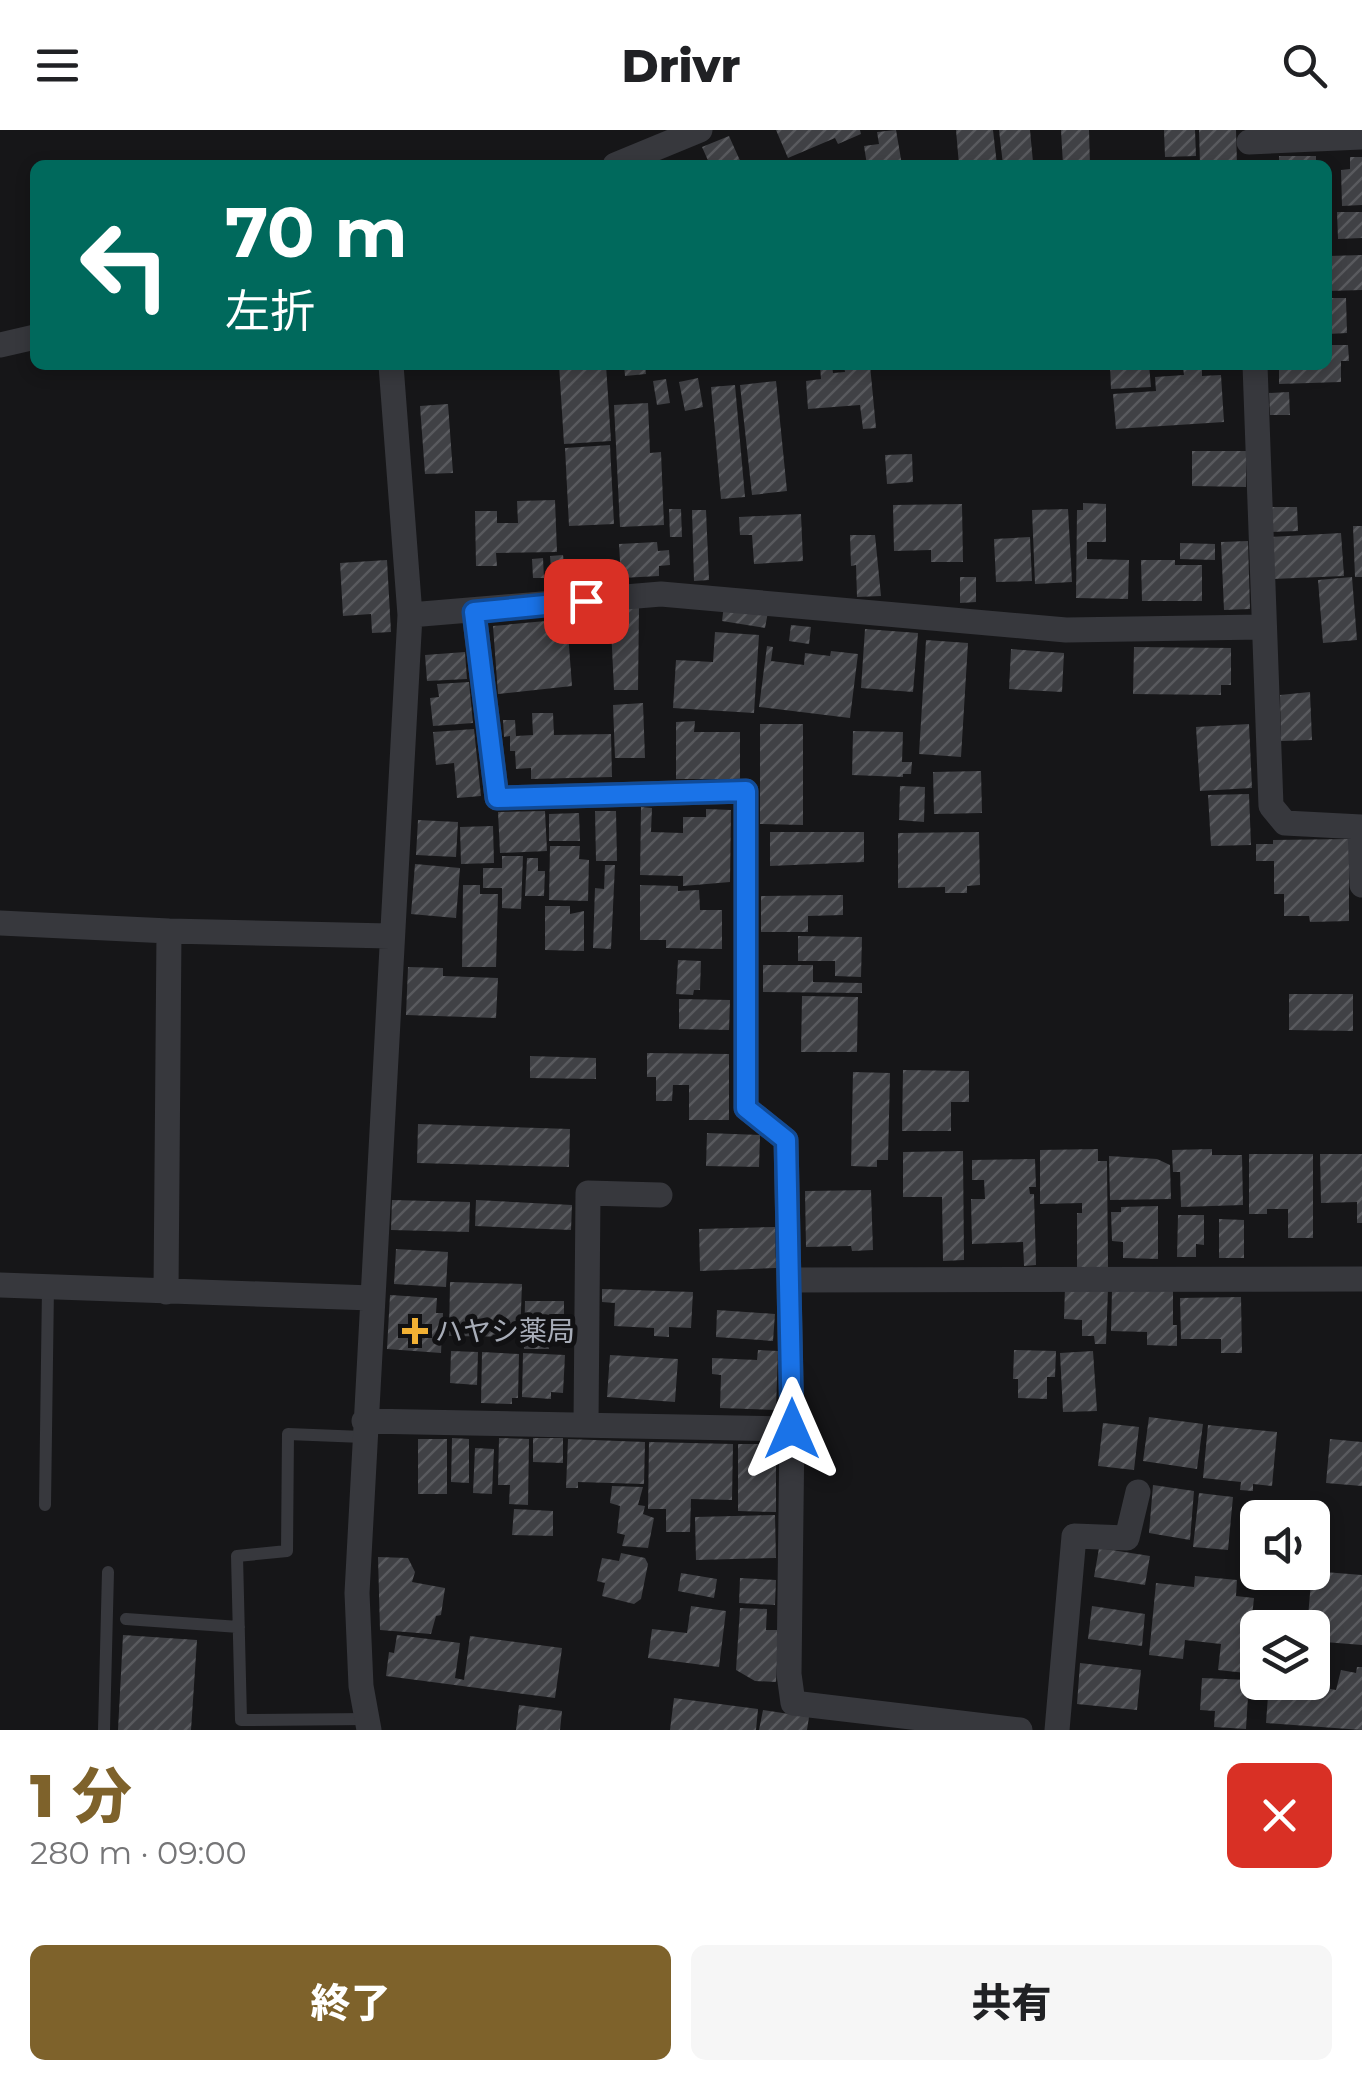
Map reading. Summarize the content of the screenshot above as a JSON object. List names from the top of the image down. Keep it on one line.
{"places":{"health":["ハヤシ薬局"]},"page":{"header":"Drivr","turn":["70 m","左折"],"heading":["1 分","280 m · 09:00"],"buttons":["終了","共有"]}}
